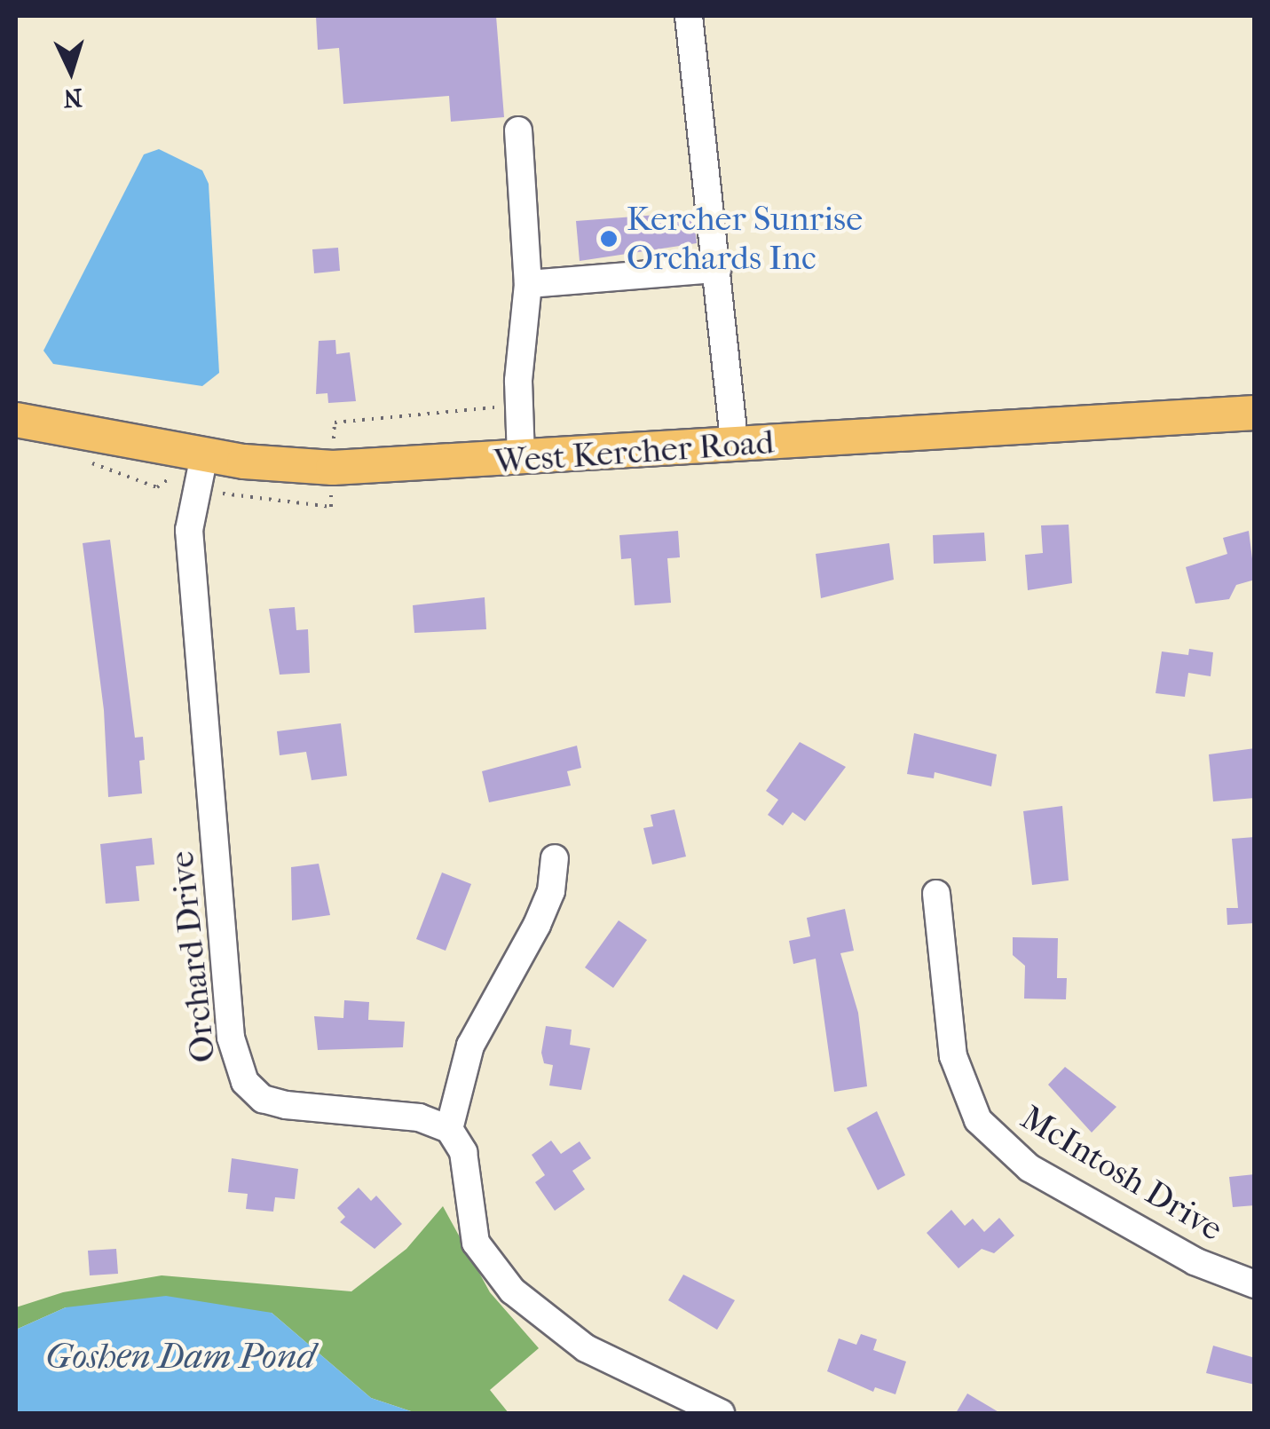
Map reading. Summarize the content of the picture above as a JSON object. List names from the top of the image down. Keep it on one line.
{"streets":{"main road":["West Kercher Road"],"street":["Orchard Drive","McIntosh Drive"]},"crossings":[["West Kercher Road","Orchard Drive"]],"water":["Goshen Dam Pond"],"places":["Kercher Sunrise Orchards Inc"],"north":"bottom"}
